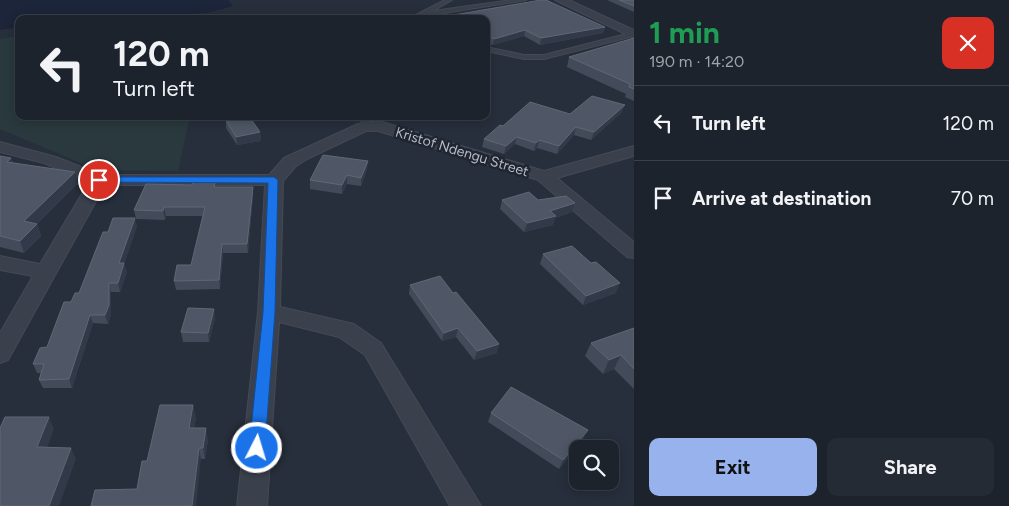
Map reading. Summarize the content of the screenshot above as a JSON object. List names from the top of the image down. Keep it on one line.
{"streets":{"street":["Kristof Ndengu Street"]},"page":{"heading":["1 min","190 m · 14:20"],"turn":["120 m","Turn left"],"list":[{"name":"Turn left","value":"120 m"},{"name":"Arrive at destination","value":"70 m"}],"buttons":["Exit","Share"]}}
